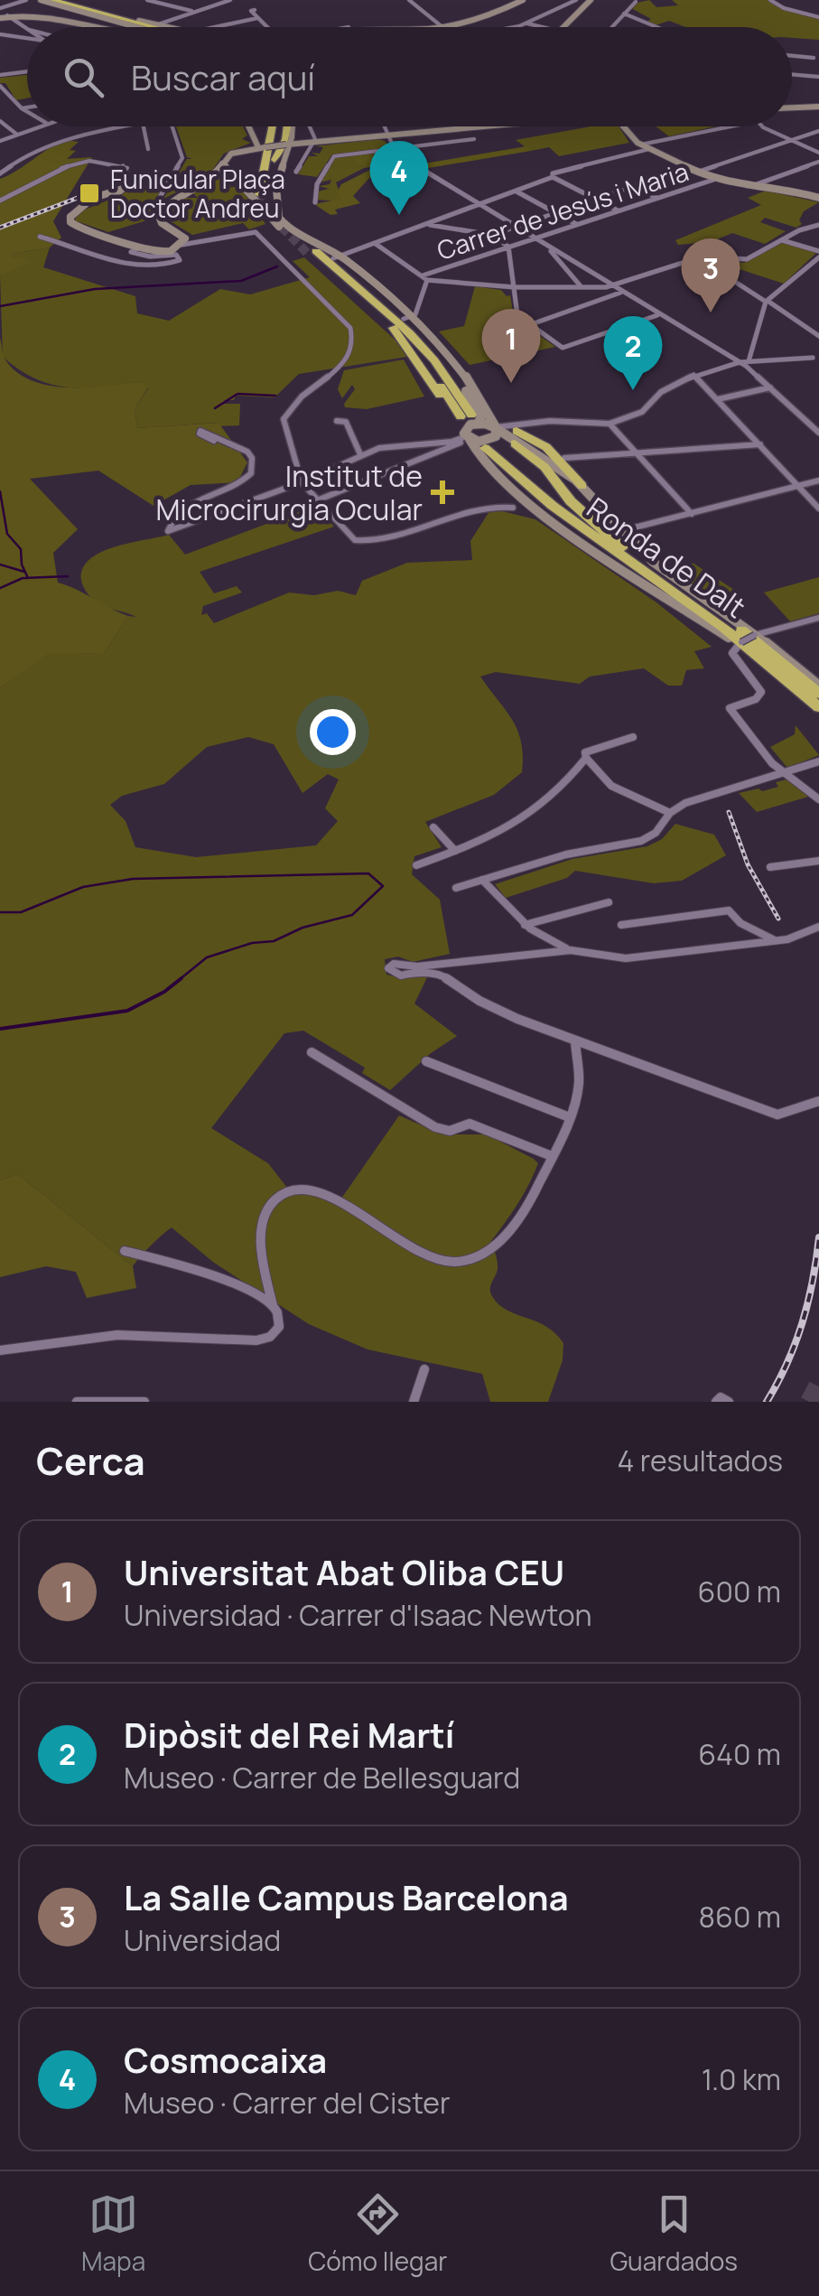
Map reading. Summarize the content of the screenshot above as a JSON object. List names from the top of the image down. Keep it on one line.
{"streets":{"highway":["Ronda de Dalt"],"street":["Carrer de Jesús i Maria"]},"places":{"transit":["Funicular Plaça Doctor Andreu"],"health":["Institut de Microcirurgia Ocular"]},"page":{"search":"Buscar aquí","pins":["4","3","1","2"],"heading":["Cerca","4 resultados"],"list":[{"mark":"1","name":"Universitat Abat Oliba CEU","note":"Universidad · Carrer d'Isaac Newton","value":"600 m"},{"mark":"2","name":"Dipòsit del Rei Martí","note":"Museo · Carrer de Bellesguard","value":"640 m"},{"mark":"3","name":"La Salle Campus Barcelona","note":"Universidad","value":"860 m"},{"mark":"4","name":"Cosmocaixa","note":"Museo · Carrer del Cister","value":"1.0 km"}],"nav":["Mapa","Cómo llegar","Guardados"]}}
